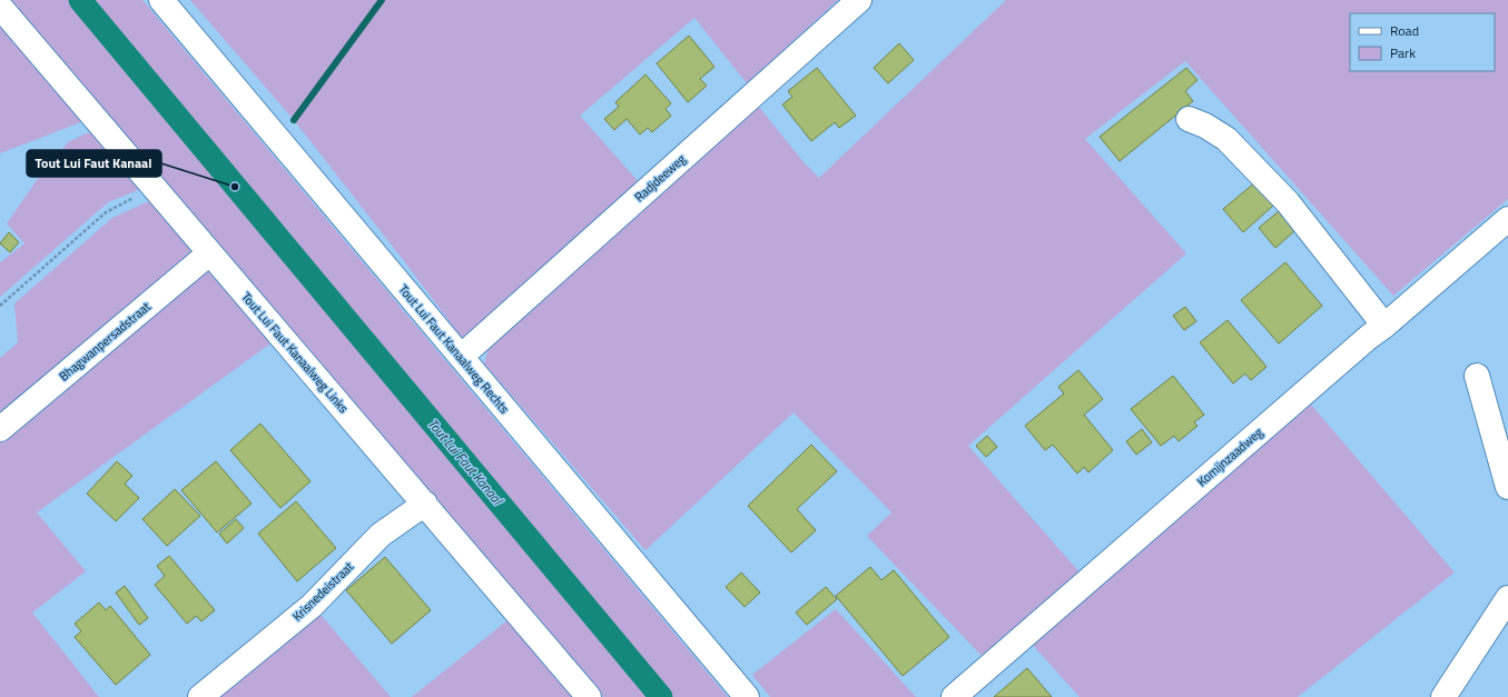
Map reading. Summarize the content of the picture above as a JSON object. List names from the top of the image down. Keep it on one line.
{"streets":{"street":["Radjdeeweg","Bhagwanpersadstraat","Tout Lui Faut Kanaalweg Rechts","Tout Lui Faut Kanaalweg Links","Komijnzaadweg","Krisnedeistraat"]},"crossings":[["Radjdeeweg","Tout Lui Faut Kanaalweg Rechts"],["Bhagwanpersadstraat","Tout Lui Faut Kanaalweg Links"],["Tout Lui Faut Kanaalweg Links","Krisnedeistraat"]],"water":["Tout Lui Faut Kanaal"],"places":["Tout Lui Faut Kanaal"],"legend":["Road","Park"]}
